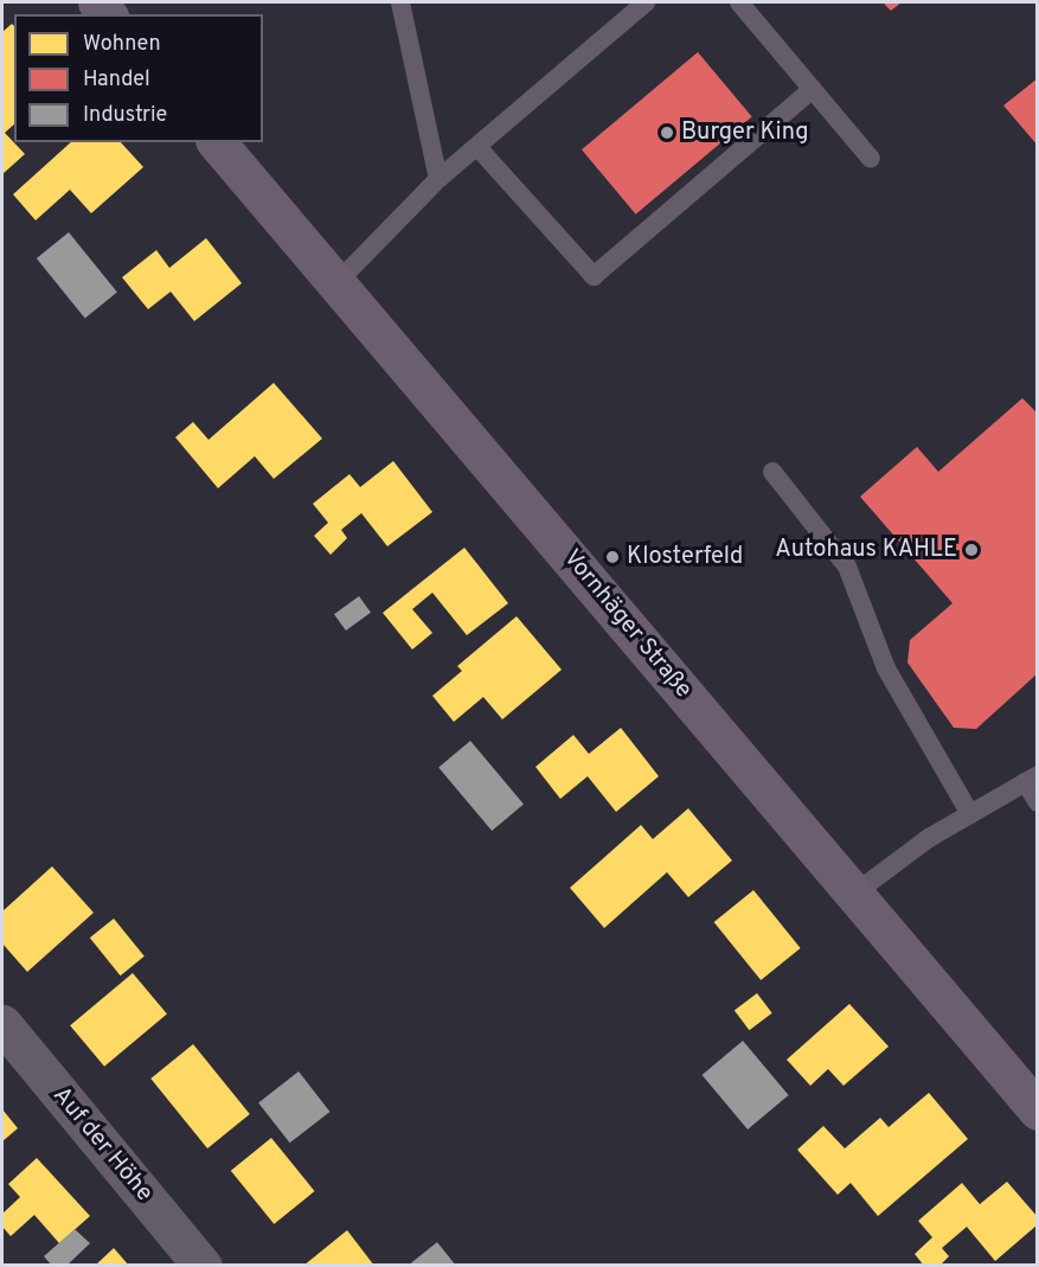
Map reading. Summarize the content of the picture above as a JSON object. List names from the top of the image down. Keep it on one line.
{"streets":{"main road":["Vornhäger Straße"],"street":["Auf der Höhe"]},"places":["Burger King","Autohaus KAHLE","Klosterfeld"],"legend":["Wohnen","Handel","Industrie"]}
